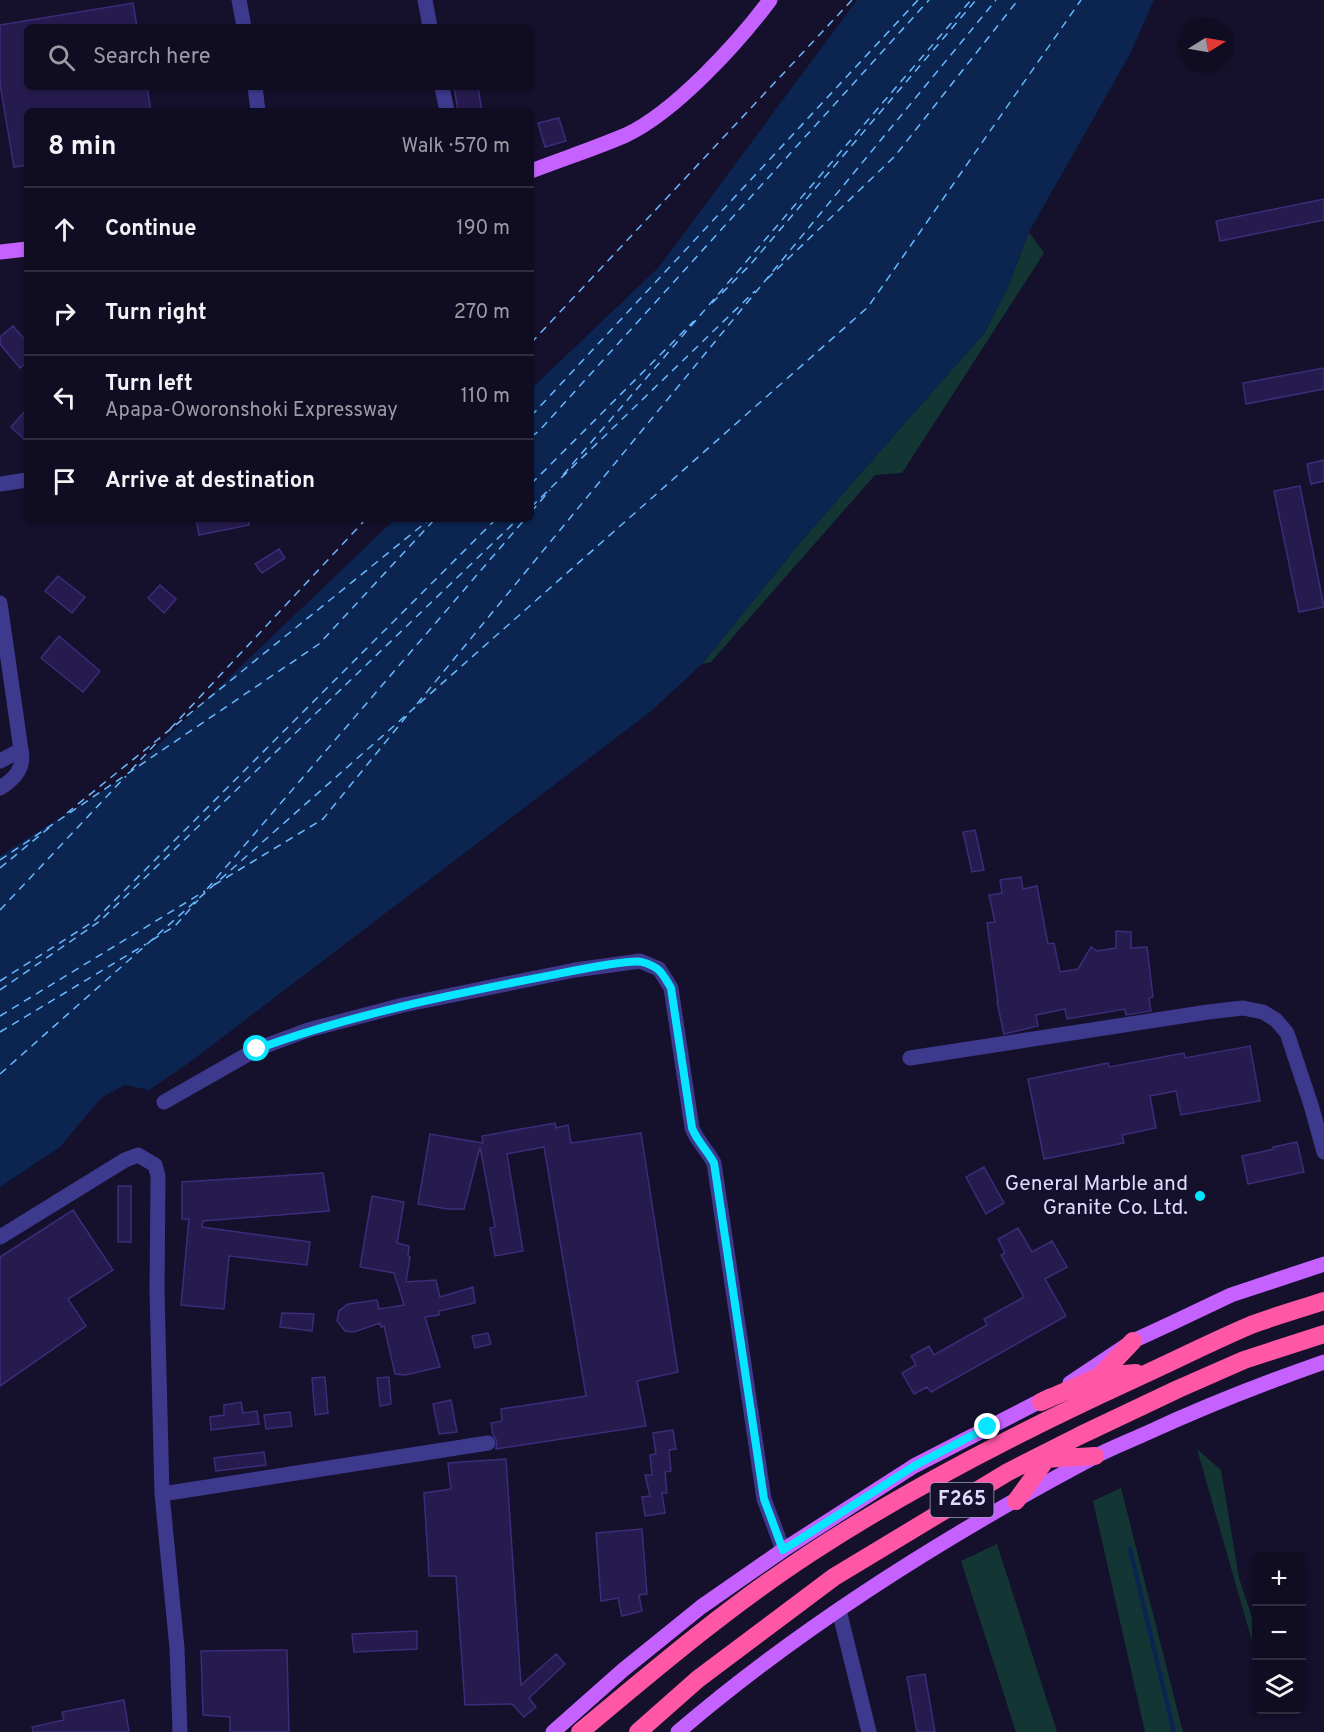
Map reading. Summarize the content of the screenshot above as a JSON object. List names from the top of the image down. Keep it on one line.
{"streets":{"highway":["F265"]},"places":["General Marble and Granite Co. Ltd."],"north":"right","page":{"search":"Search here","heading":["8 min","Walk · 570 m"],"list":[["Continue","190 m"],["Turn right","270 m"],["Turn left","Apapa-Oworonshoki Expressway","110 m"],"Arrive at destination"],"map_buttons":["+","−"]}}
